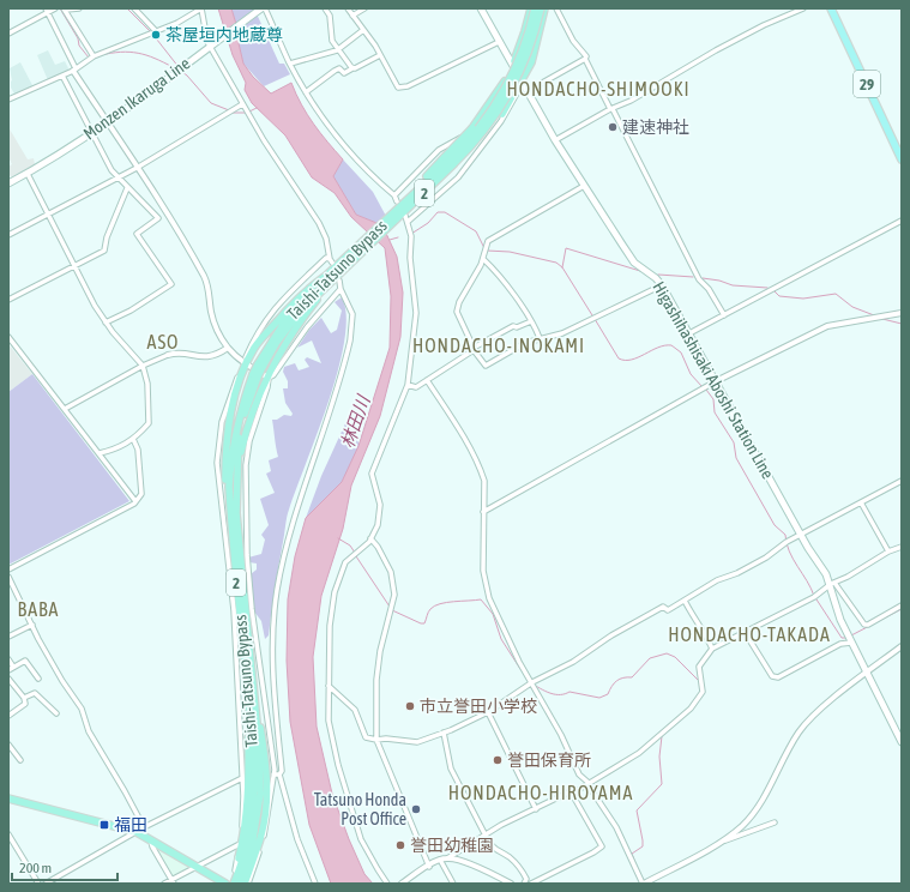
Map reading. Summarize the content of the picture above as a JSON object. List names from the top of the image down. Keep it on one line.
{"streets":{"highway":["2","Taishi-Tatsuno Bypass"],"main road":["29","Monzen Ikaruga Line","Higashihashisaki Aboshi Station Line"]},"districts":["HONDACHO-SHIMOOKI","ASO","HONDACHO-INOKAMI","BABA","HONDACHO-TAKADA","HONDACHO-HIROYAMA"],"water":["林田川"],"places":{"other":["茶屋垣内地蔵尊","建速神社","市立誉田小学校","誉田保育所","Tatsuno Honda Post Office","誉田幼稚園"],"transit":["福田"]},"scale_bar":"200 m"}
